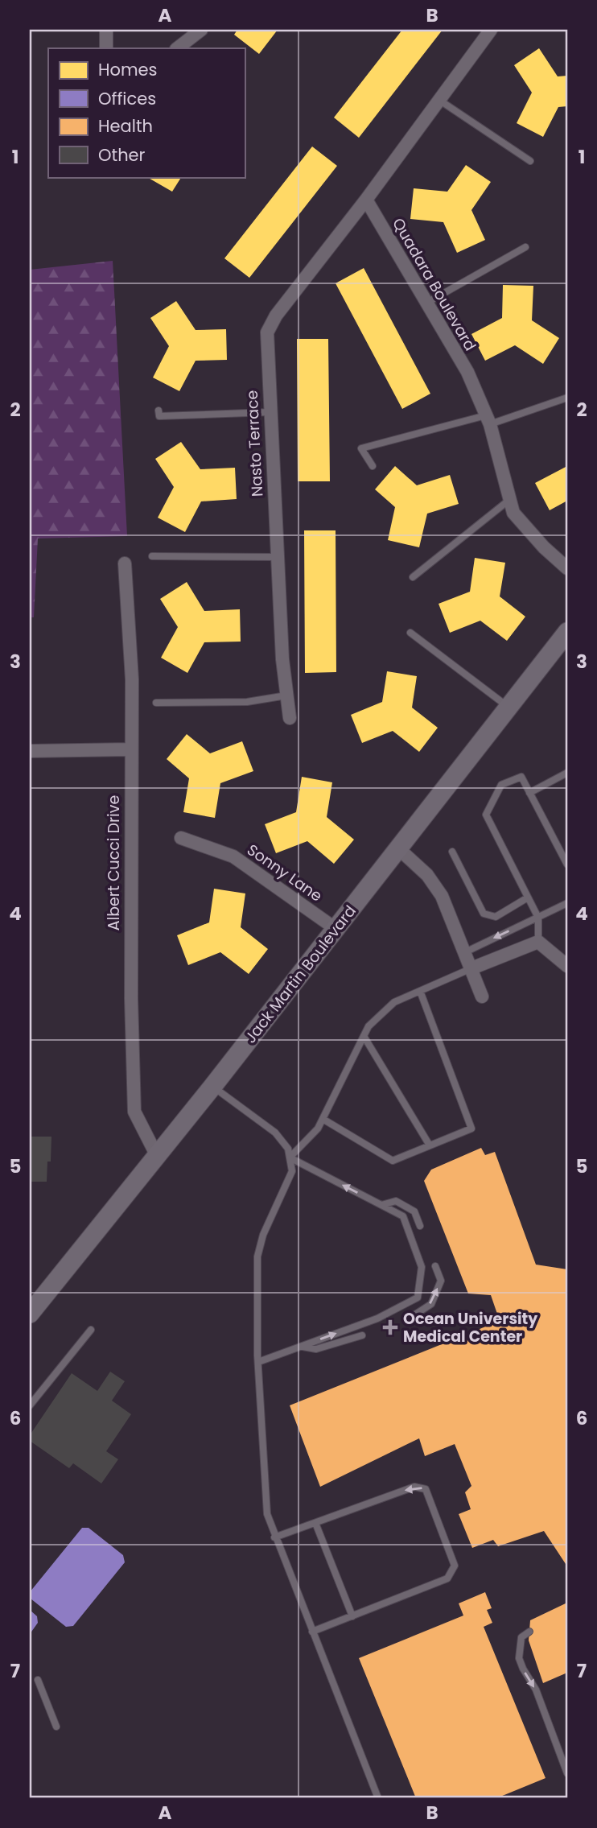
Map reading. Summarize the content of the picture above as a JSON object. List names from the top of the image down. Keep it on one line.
{"streets":{"street":["Quadara Boulevard","Nasto Terrace","Albert Cucci Drive","Sonny Lane","Jack Martin Boulevard"]},"crossings":[["Quadara Boulevard","Nasto Terrace"],["Albert Cucci Drive","Jack Martin Boulevard"],["Sonny Lane","Jack Martin Boulevard"]],"places":{"health":["Ocean University Medical Center"]},"legend":["Homes","Offices","Health","Other"],"grid":{"columns":["A","B"],"rows":["1","2","3","4","5","6","7"]}}
